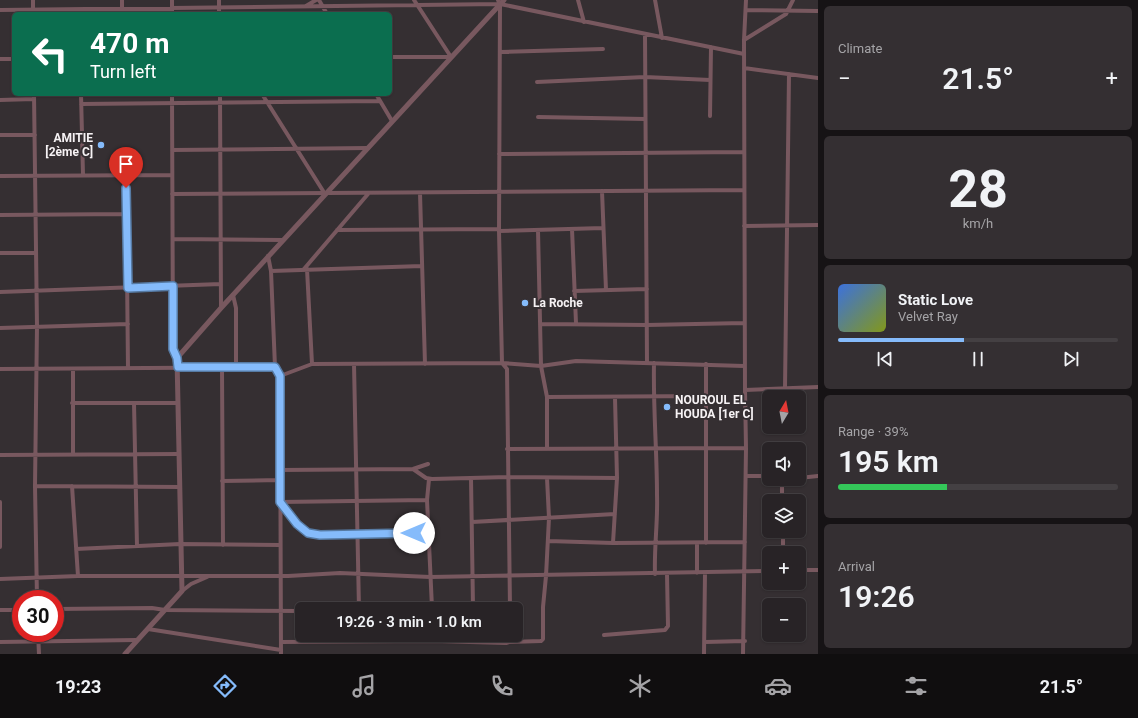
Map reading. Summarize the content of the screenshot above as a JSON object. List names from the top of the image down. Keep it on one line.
{"places":["AMITIE [2ème C]","La Roche","NOUROUL EL HOUDA [1er C]"],"north":"top","page":{"tile":["Climate",["28","km/h"],["Range · 39%","195 km"],["Arrival","19:26"]],"turn":["470 m","Turn left"],"heat":["−","21.5°","+"],"song":["Static Love","Velvet Ray"],"map_buttons":["+","−"],"limit":"30","trip":"19:26 · 3 min · 1.0 km","tabs":["19:23","21.5°"]}}
